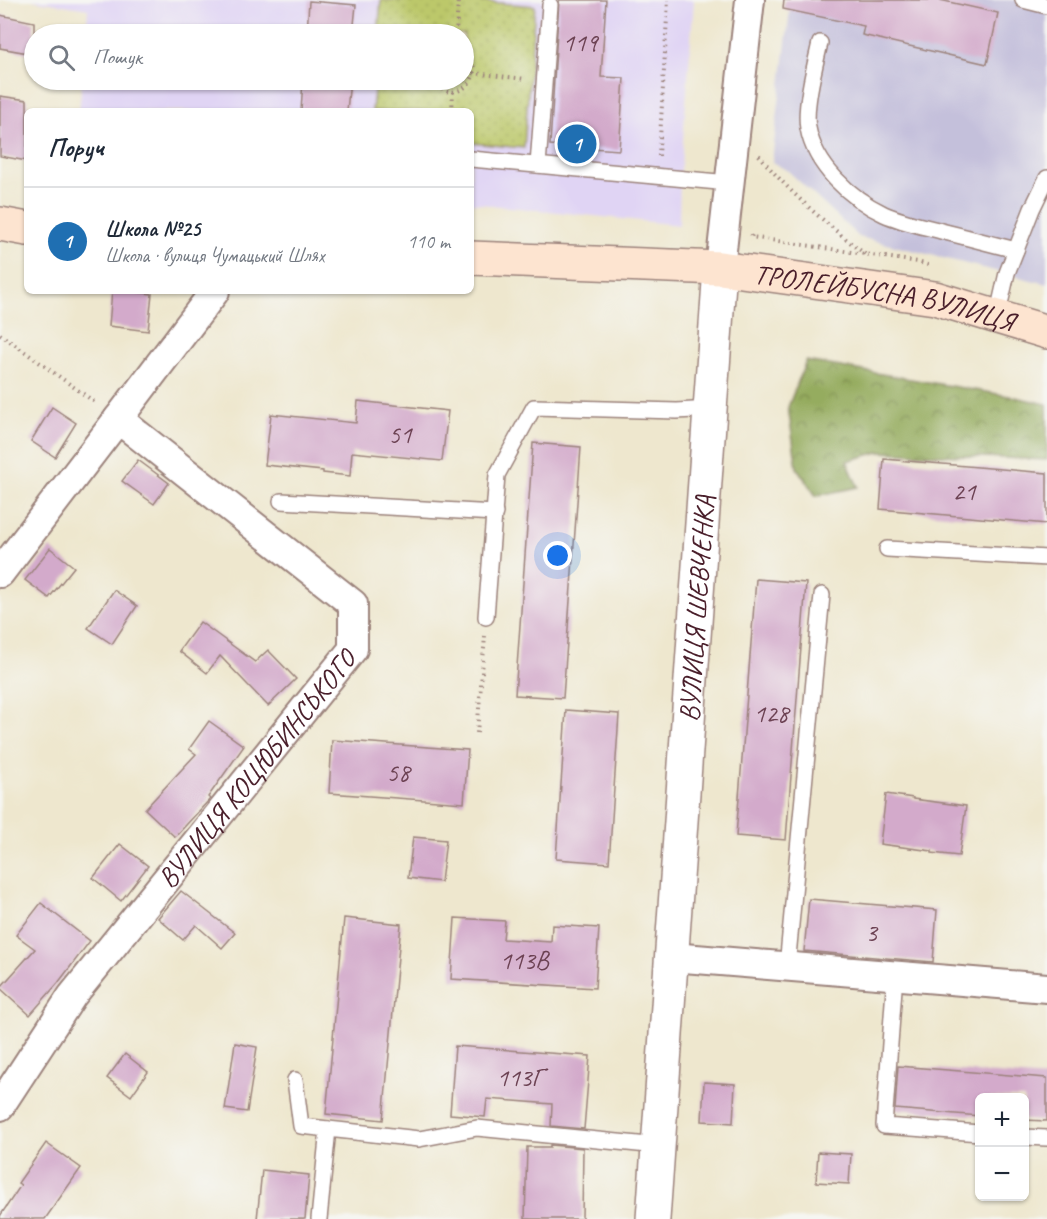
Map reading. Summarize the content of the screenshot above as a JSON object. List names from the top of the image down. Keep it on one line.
{"streets":{"main road":["ТРОЛЕЙБУСНА ВУЛИЦЯ"],"street":["ВУЛИЦЯ ШЕВЧЕНКА","ВУЛИЦЯ КОЦЮБИНСЬКОГО"]},"crossings":[["ТРОЛЕЙБУСНА ВУЛИЦЯ","ВУЛИЦЯ ШЕВЧЕНКА"]],"house_numbers":["119","51","21","128","58","3","113В","113Г"],"page":{"search":"Пошук","heading":"Поруч","pins":"1","list":[{"mark":"1","name":"Школа №25","note":"Школа · вулиця Чумацький Шлях","value":"110 m"}],"map_buttons":["+","−"]}}
